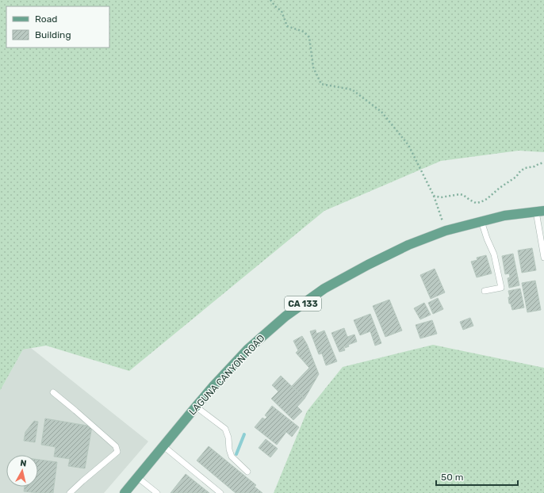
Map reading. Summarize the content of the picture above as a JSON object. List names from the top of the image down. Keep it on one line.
{"streets":{"main road":["CA 133","LAGUNA CANYON ROAD"]},"legend":["Road","Building"],"scale_bar":"50 m","north":"top"}
